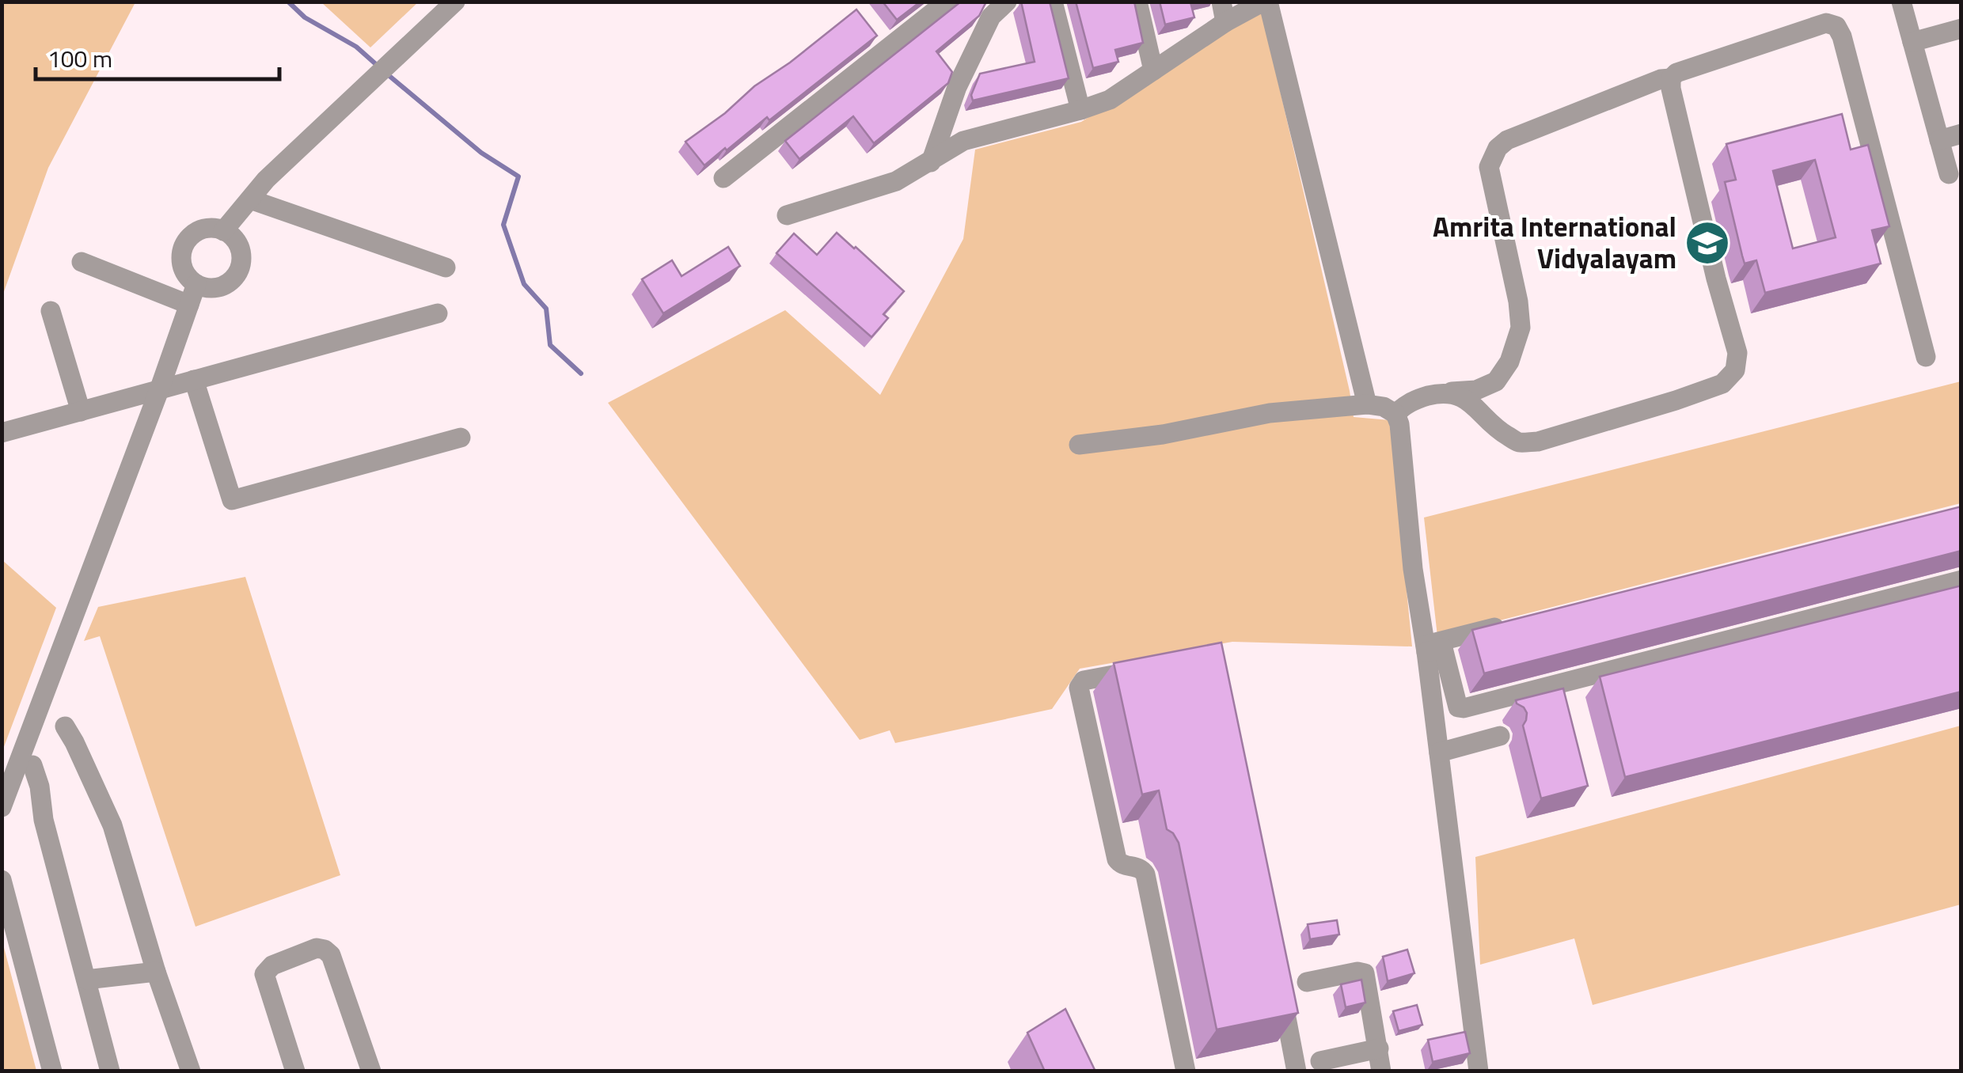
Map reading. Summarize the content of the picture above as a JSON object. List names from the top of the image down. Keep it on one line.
{"places":{"school or university":["Amrita International Vidyalayam"]},"scale_bar":"100 m"}
